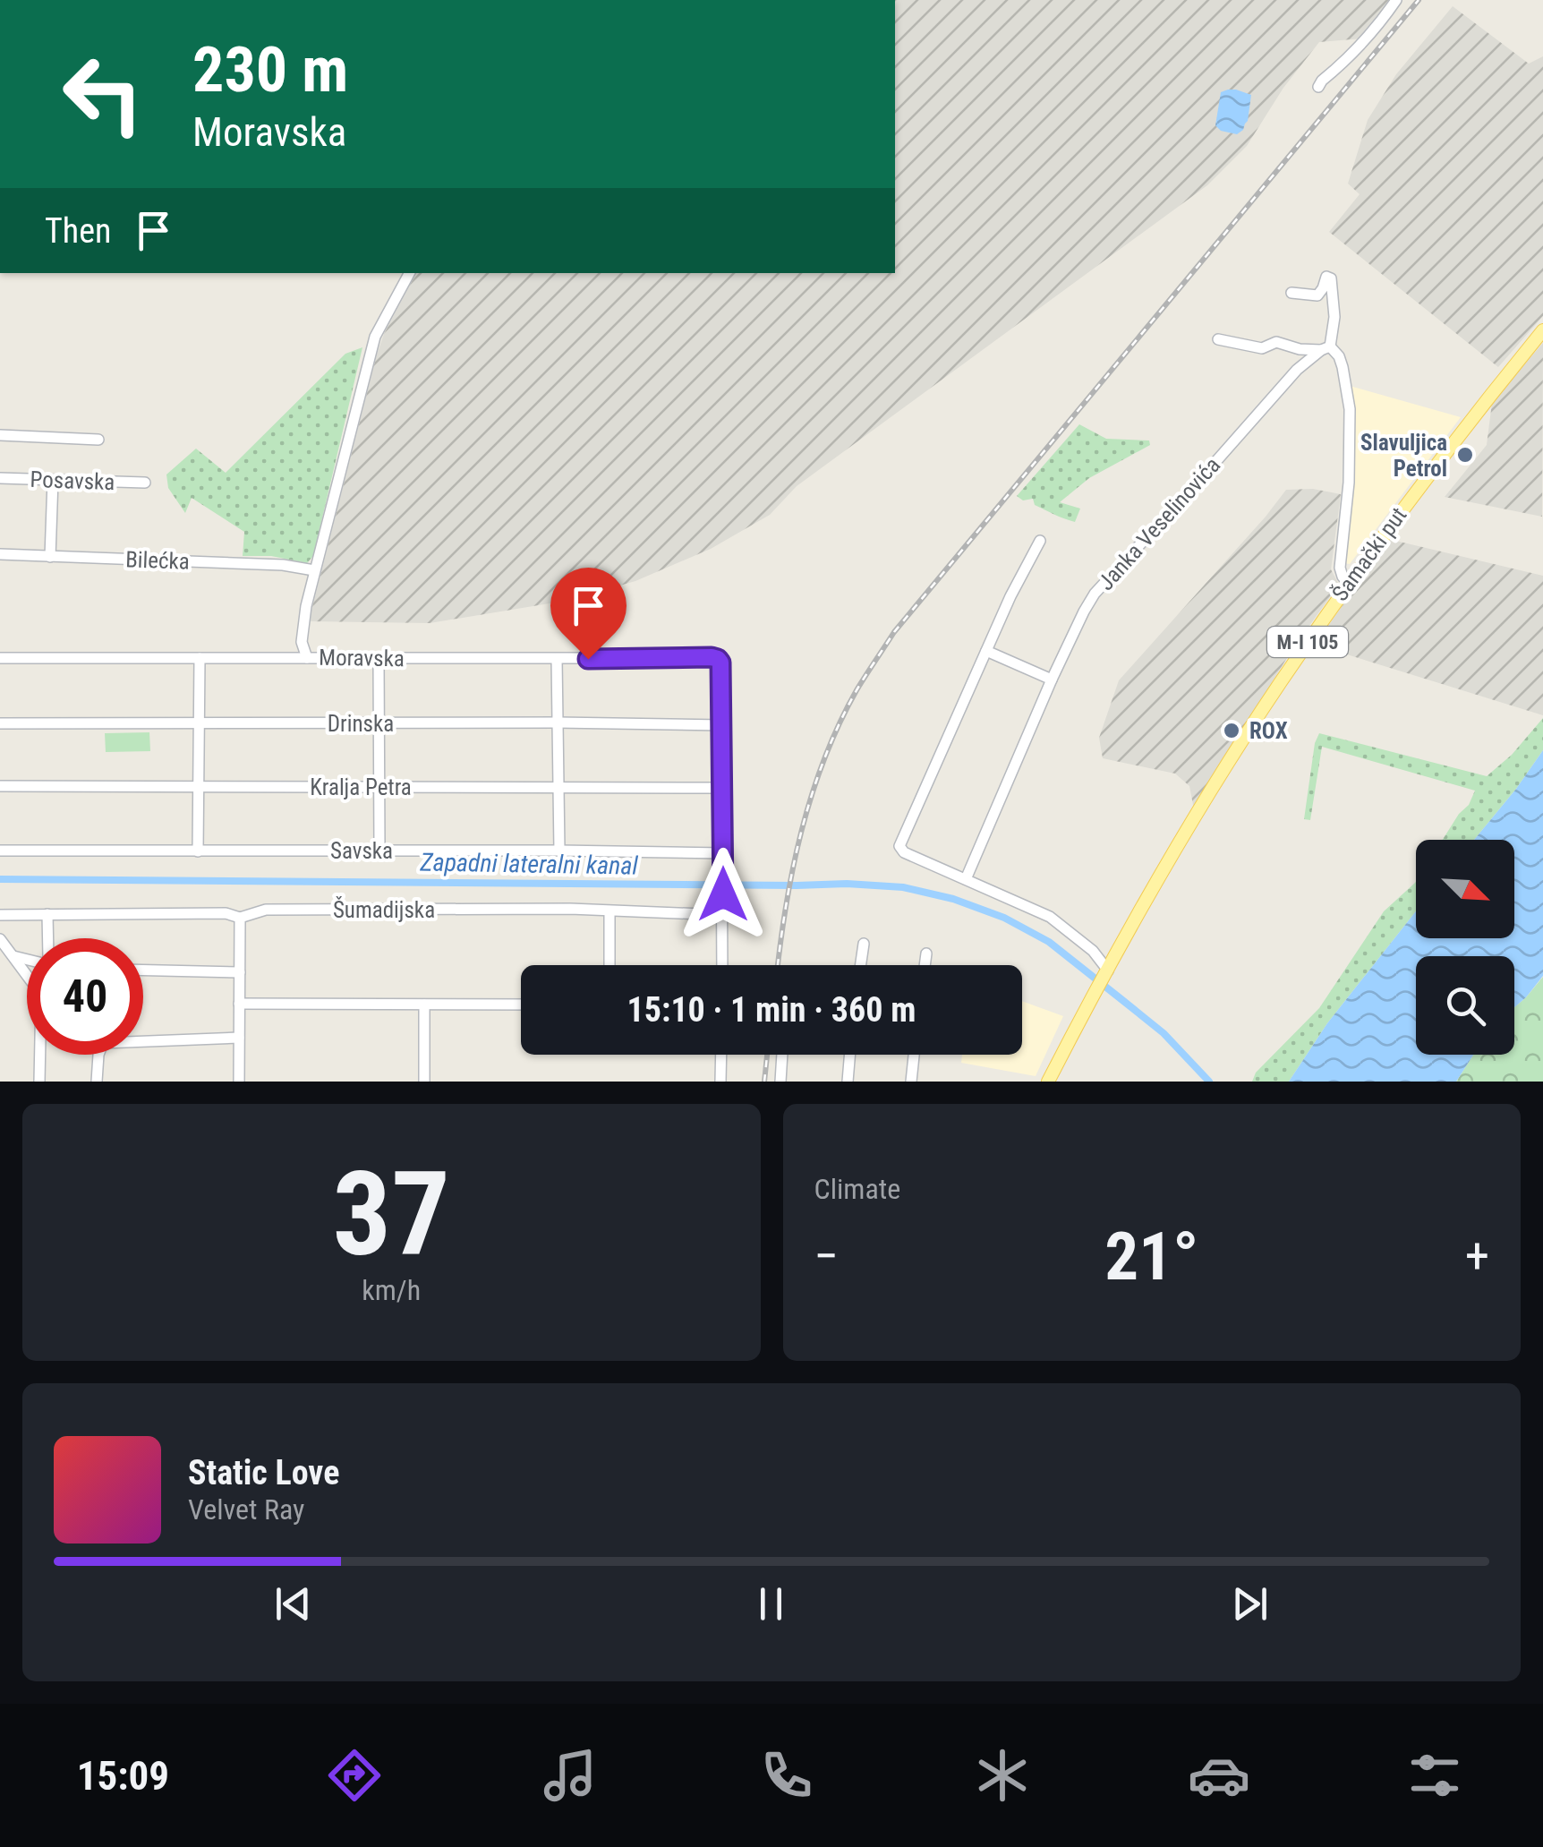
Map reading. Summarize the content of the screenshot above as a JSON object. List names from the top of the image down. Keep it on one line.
{"streets":{"main road":["Šamački put","M-I 105"],"street":["Posavska","Janka Veselinovića","Bilećka","Moravska","Drinska","Kralja Petra","Savska","Šumadijska"]},"crossings":[["Šamački put","M-I 105"],["Moravska","Drinska"]],"water":["Zapadni lateralni kanal"],"places":["Slavuljica Petrol","ROX"],"north":"bottom right","page":{"turn":["230 m","Moravska"],"then":"Then","limit":"40","trip":"15:10 · 1 min · 360 m","tile":[["37","km/h"],"Climate"],"heat":["−","21°","+"],"song":["Static Love","Velvet Ray"],"tabs":"15:09"}}
